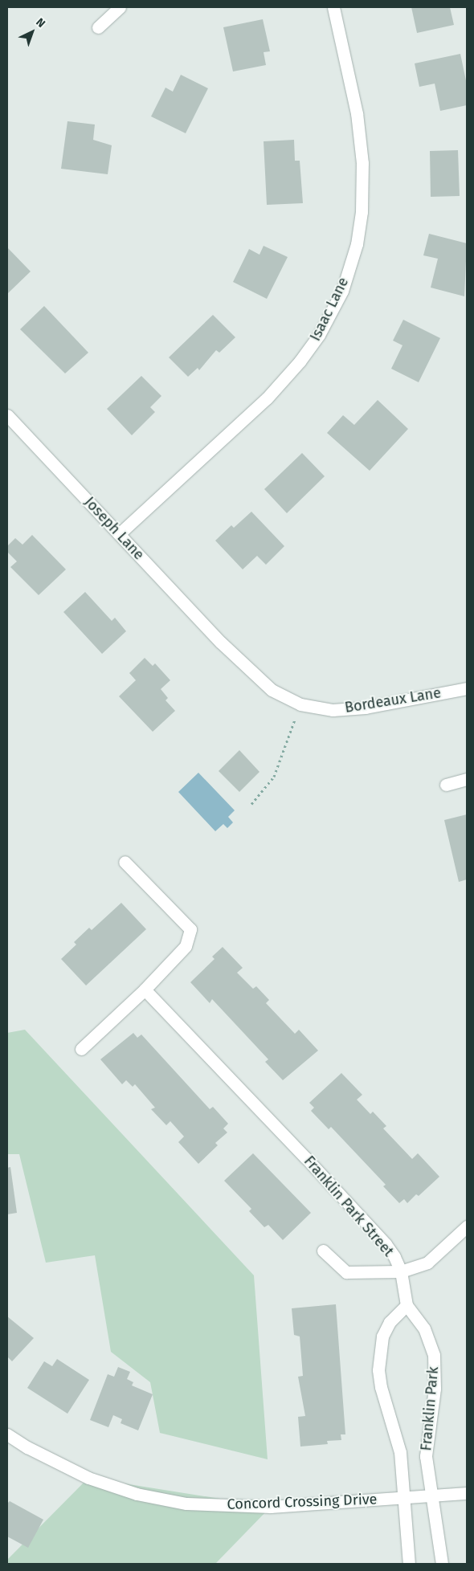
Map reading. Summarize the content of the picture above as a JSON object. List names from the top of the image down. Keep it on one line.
{"streets":{"street":["Isaac Lane","Joseph Lane","Bordeaux Lane","Franklin Park Street","Franklin Park","Concord Crossing Drive"]},"crossings":[["Isaac Lane","Joseph Lane"],["Joseph Lane","Bordeaux Lane"],["Franklin Park Street","Franklin Park"],["Franklin Park","Concord Crossing Drive"]],"north":"top right"}
